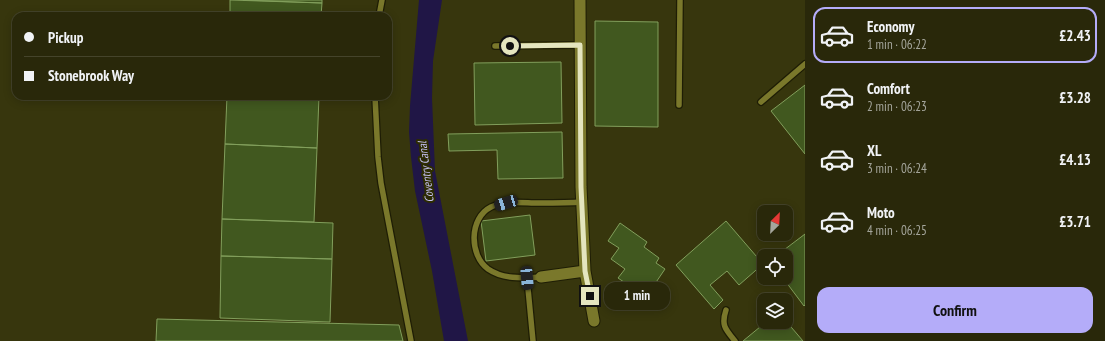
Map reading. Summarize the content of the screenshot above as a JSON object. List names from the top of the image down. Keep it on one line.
{"water":["Coventry Canal"],"north":"top right","page":{"list":[{"name":"Economy","note":"1 min · 06:22","value":"£2.43"},{"name":"Comfort","note":"2 min · 06:23","value":"£3.28"},{"name":"XL","note":"3 min · 06:24","value":"£4.13"},{"name":"Moto","note":"4 min · 06:25","value":"£3.71"}],"banner":["Pickup","Stonebrook Way"],"buttons":"Confirm","bubble":"1 min"}}
